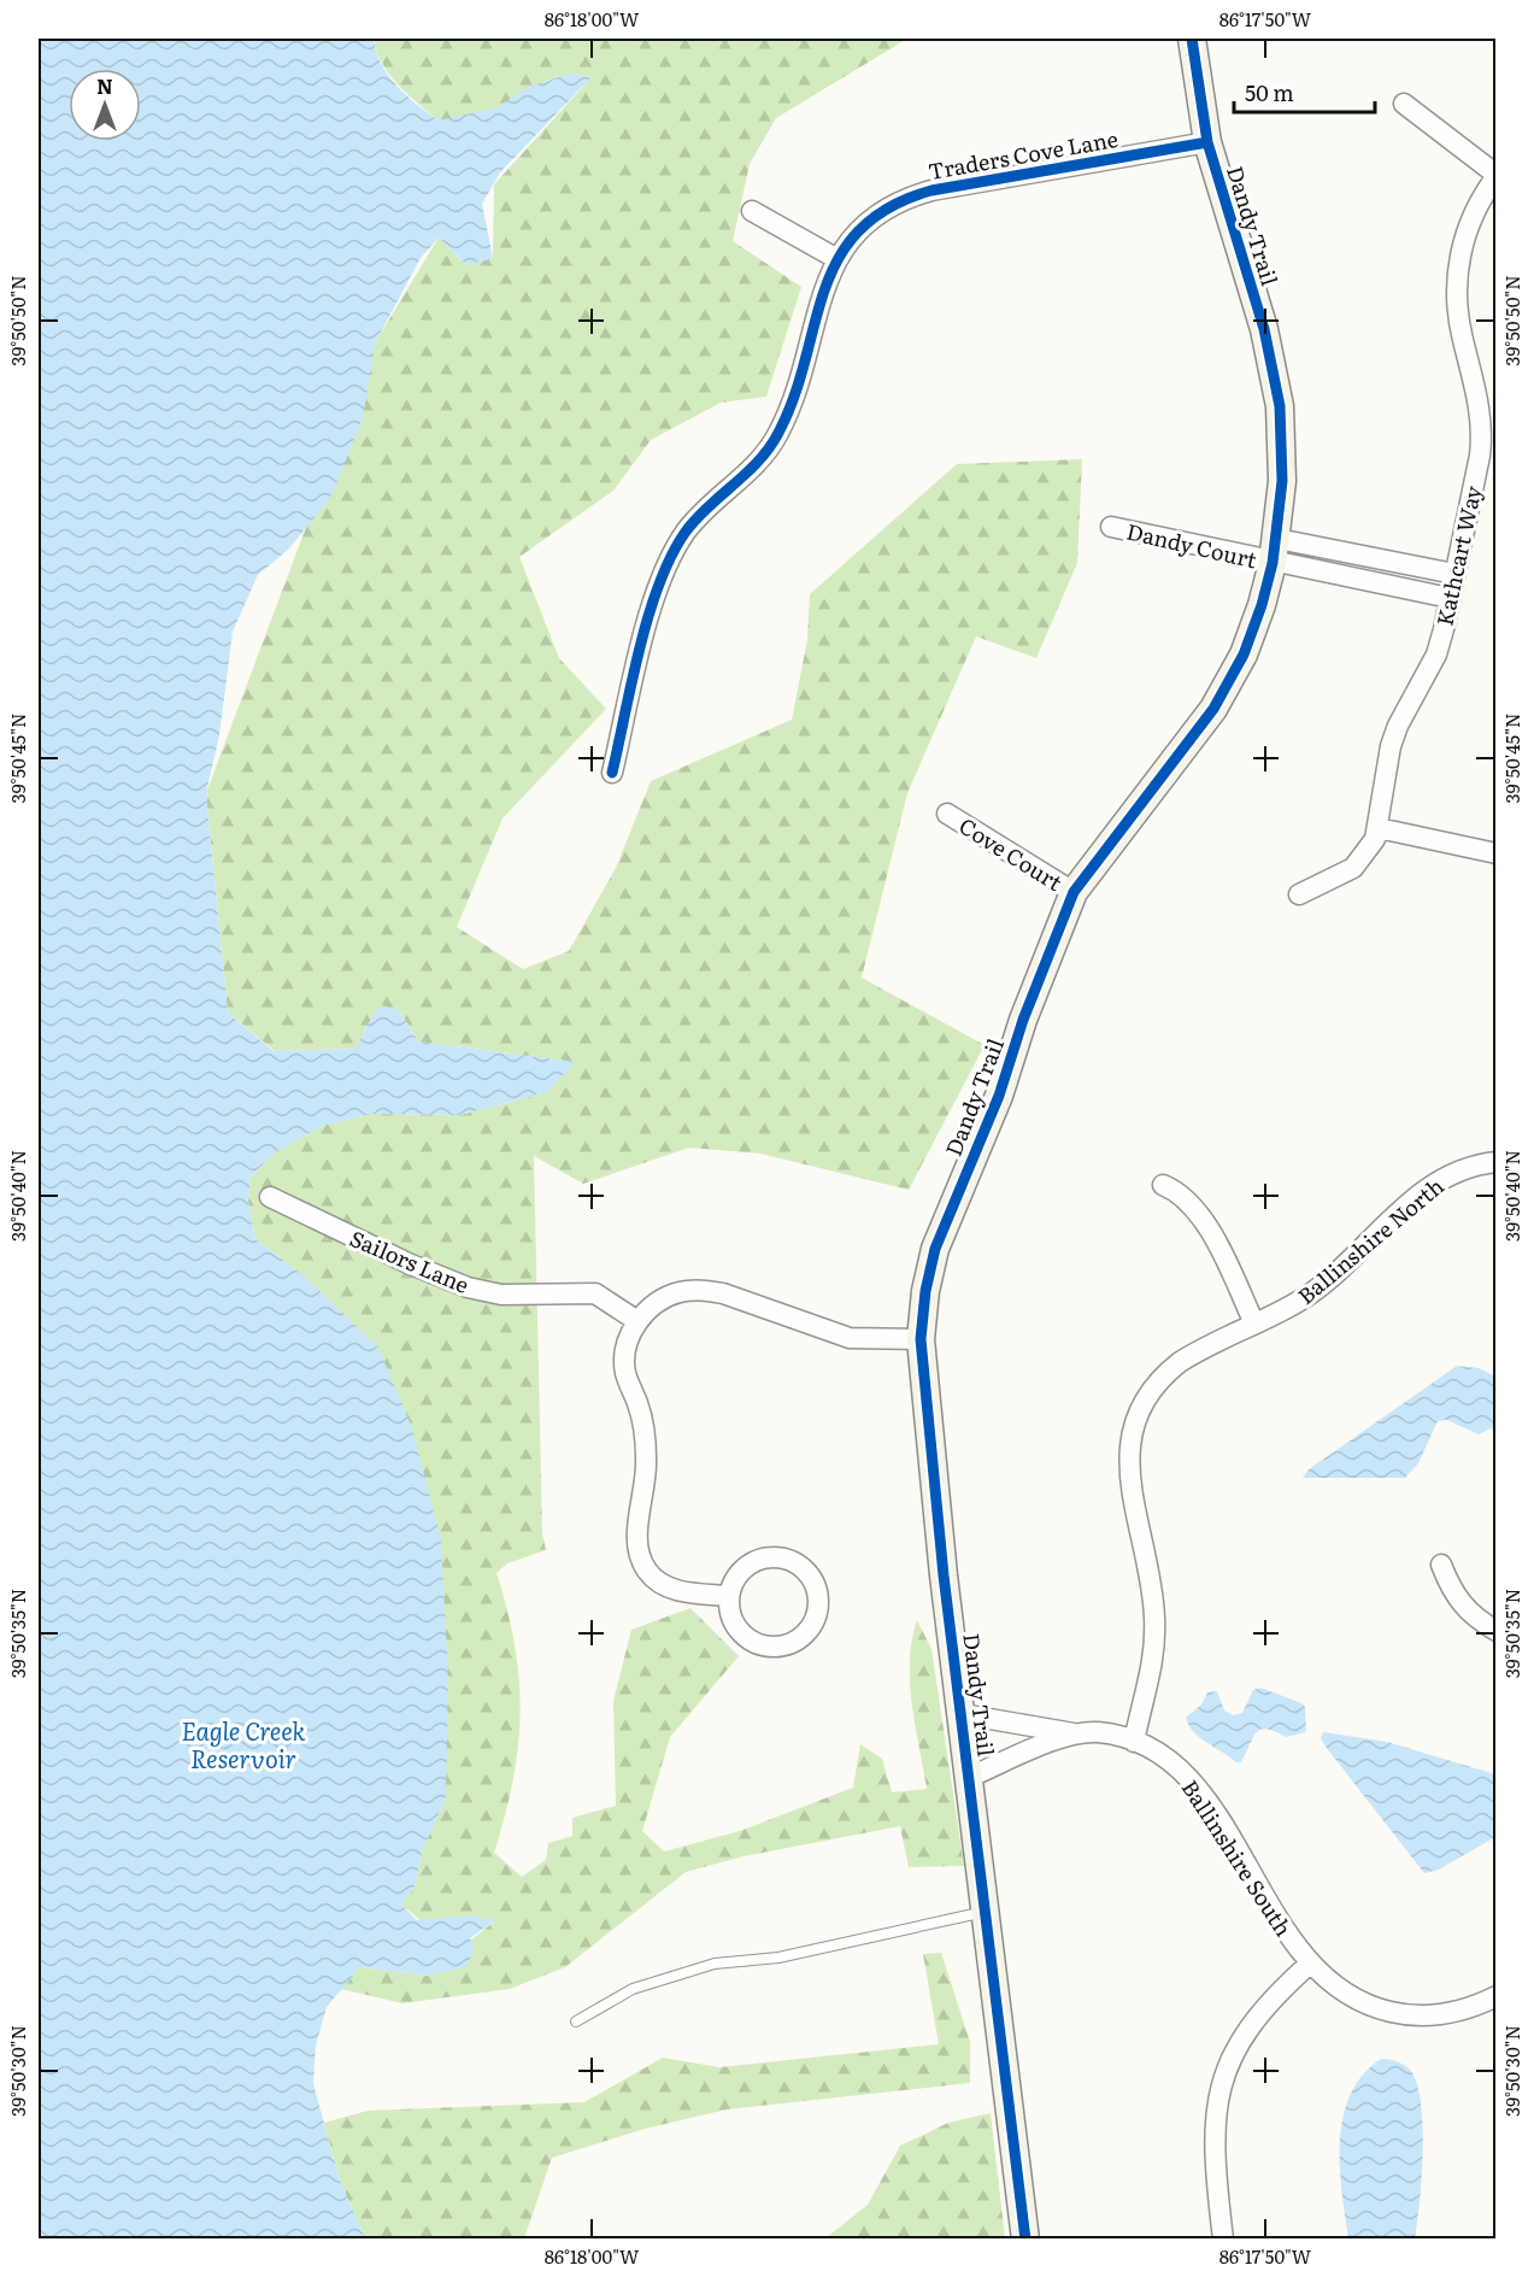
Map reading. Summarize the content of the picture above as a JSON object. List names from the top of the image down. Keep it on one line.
{"streets":{"street":["Traders Cove Lane","Dandy Trail","Dandy Court","Kathcart Way","Cove Court","Ballinshire North","Sailors Lane","Ballinshire South"]},"crossings":[["Traders Cove Lane","Dandy Trail"],["Dandy Trail","Dandy Court"],["Dandy Trail","Cove Court"],["Dandy Trail","Ballinshire South"],["Ballinshire North","Ballinshire South"]],"water":["Eagle Creek Reservoir"],"scale_bar":"50 m","north":"top","coordinates":["86°18'00\"W","86°17'50\"W","39°50'50\"N","39°50'45\"N","39°50'40\"N","39°50'35\"N","39°50'30\"N"]}
